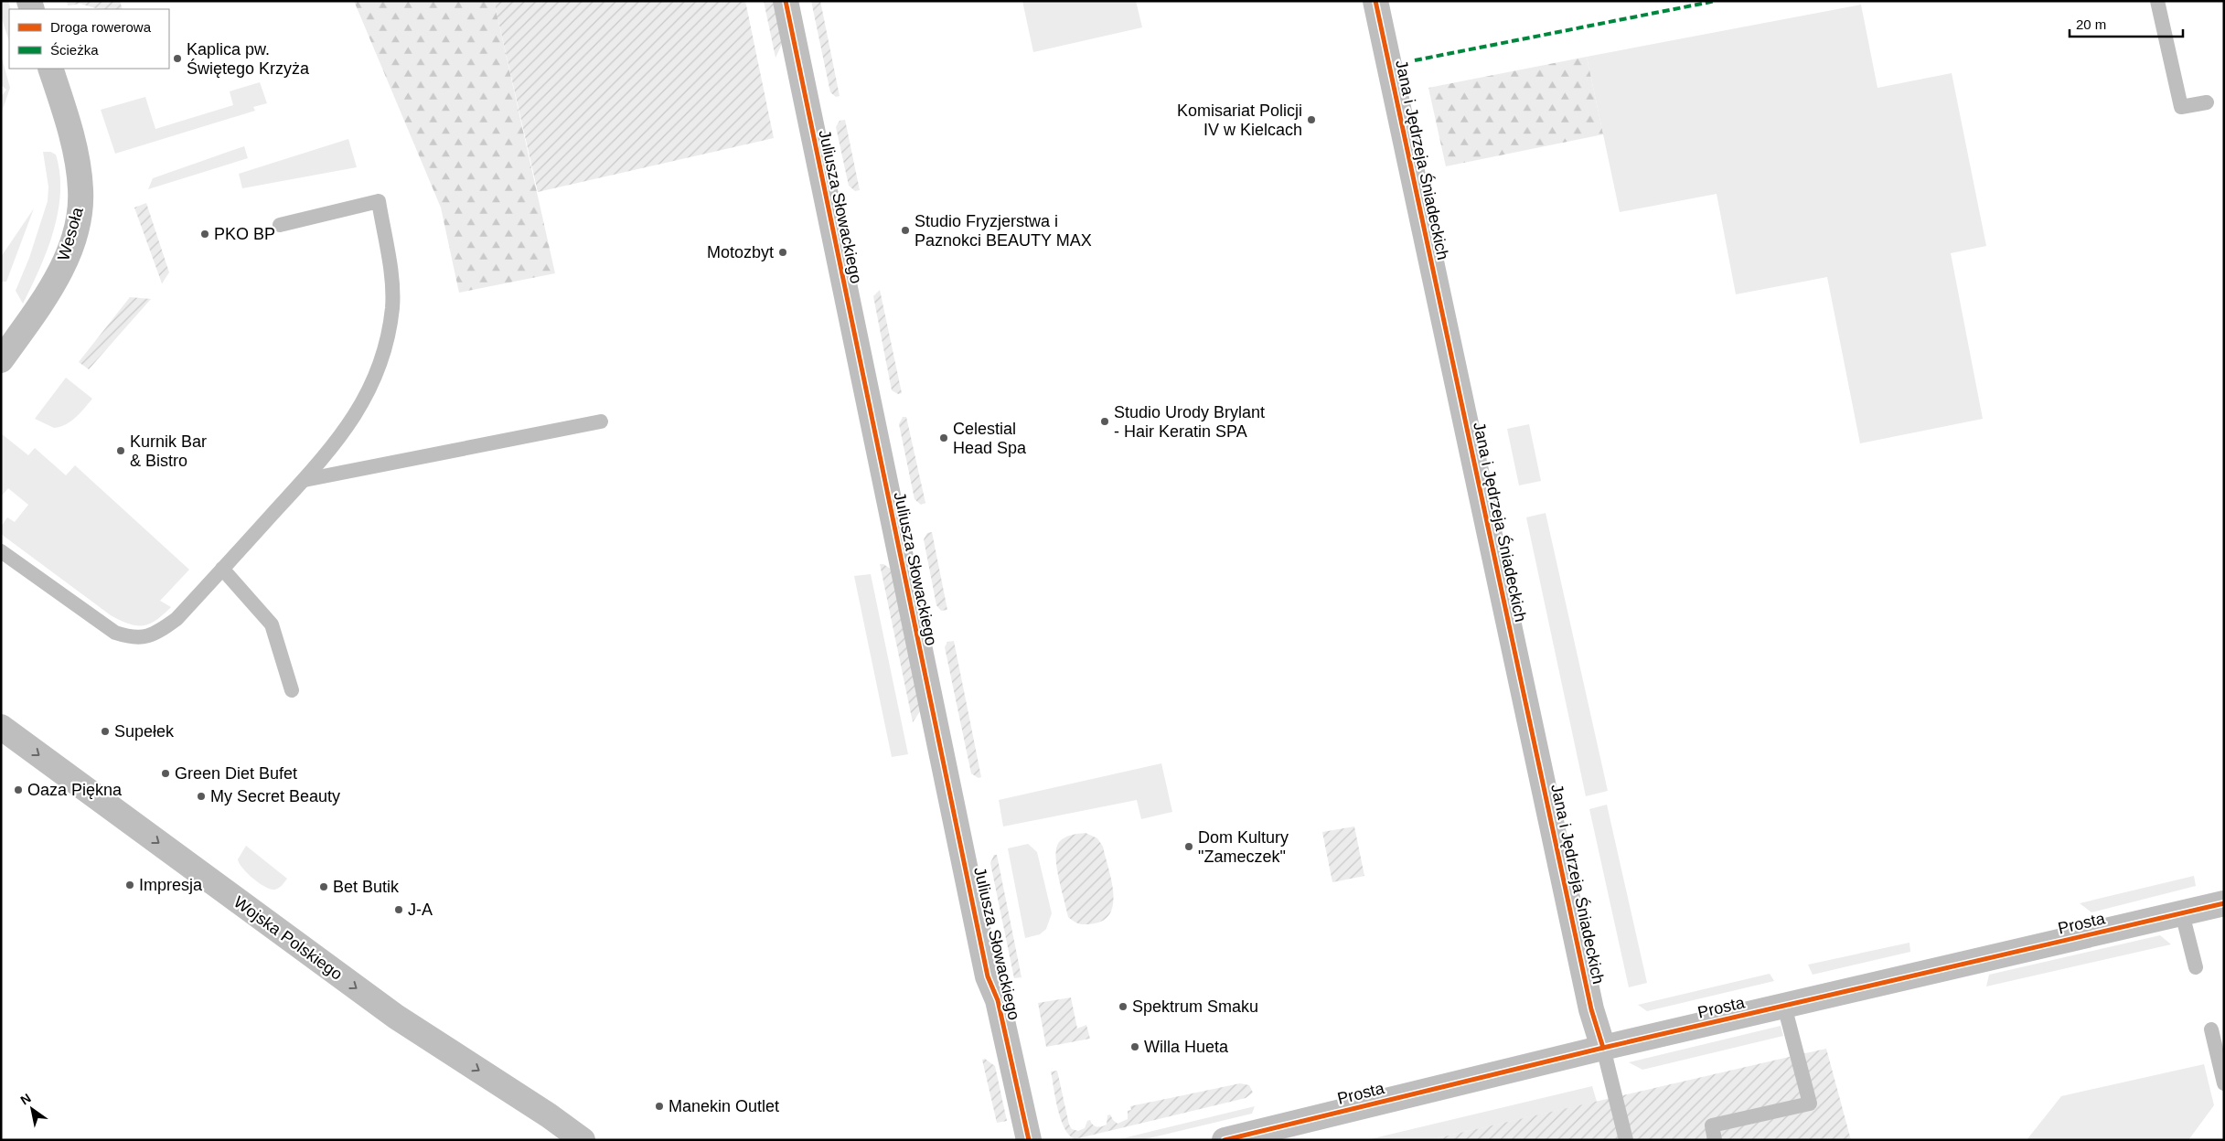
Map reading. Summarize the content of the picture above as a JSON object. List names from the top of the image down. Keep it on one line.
{"streets":{"street":["Jana i Jędrzeja Śniadeckich","Juliusza Słowackiego","Wesoła","Prosta","Wojska Polskiego"]},"crossings":[["Jana i Jędrzeja Śniadeckich","Prosta"]],"one_way":["Wojska Polskiego"],"places":["Kaplica pw. Świętego Krzyża","Komisariat Policji IV w Kielcach","Studio Fryzjerstwa i Paznokci BEAUTY MAX","PKO BP","Motozbyt","Studio Urody Brylant - Hair Keratin SPA","Celestial Head Spa","Kurnik Bar & Bistro","Supełek","Green Diet Bufet","Oaza Piękna","My Secret Beauty","Dom Kultury \"Zameczek\"","Impresja","Bet Butik","J-A","Spektrum Smaku","Willa Hueta","Manekin Outlet"],"legend":["Droga rowerowa","Ścieżka"],"scale_bar":"20 m","north":"top left"}
